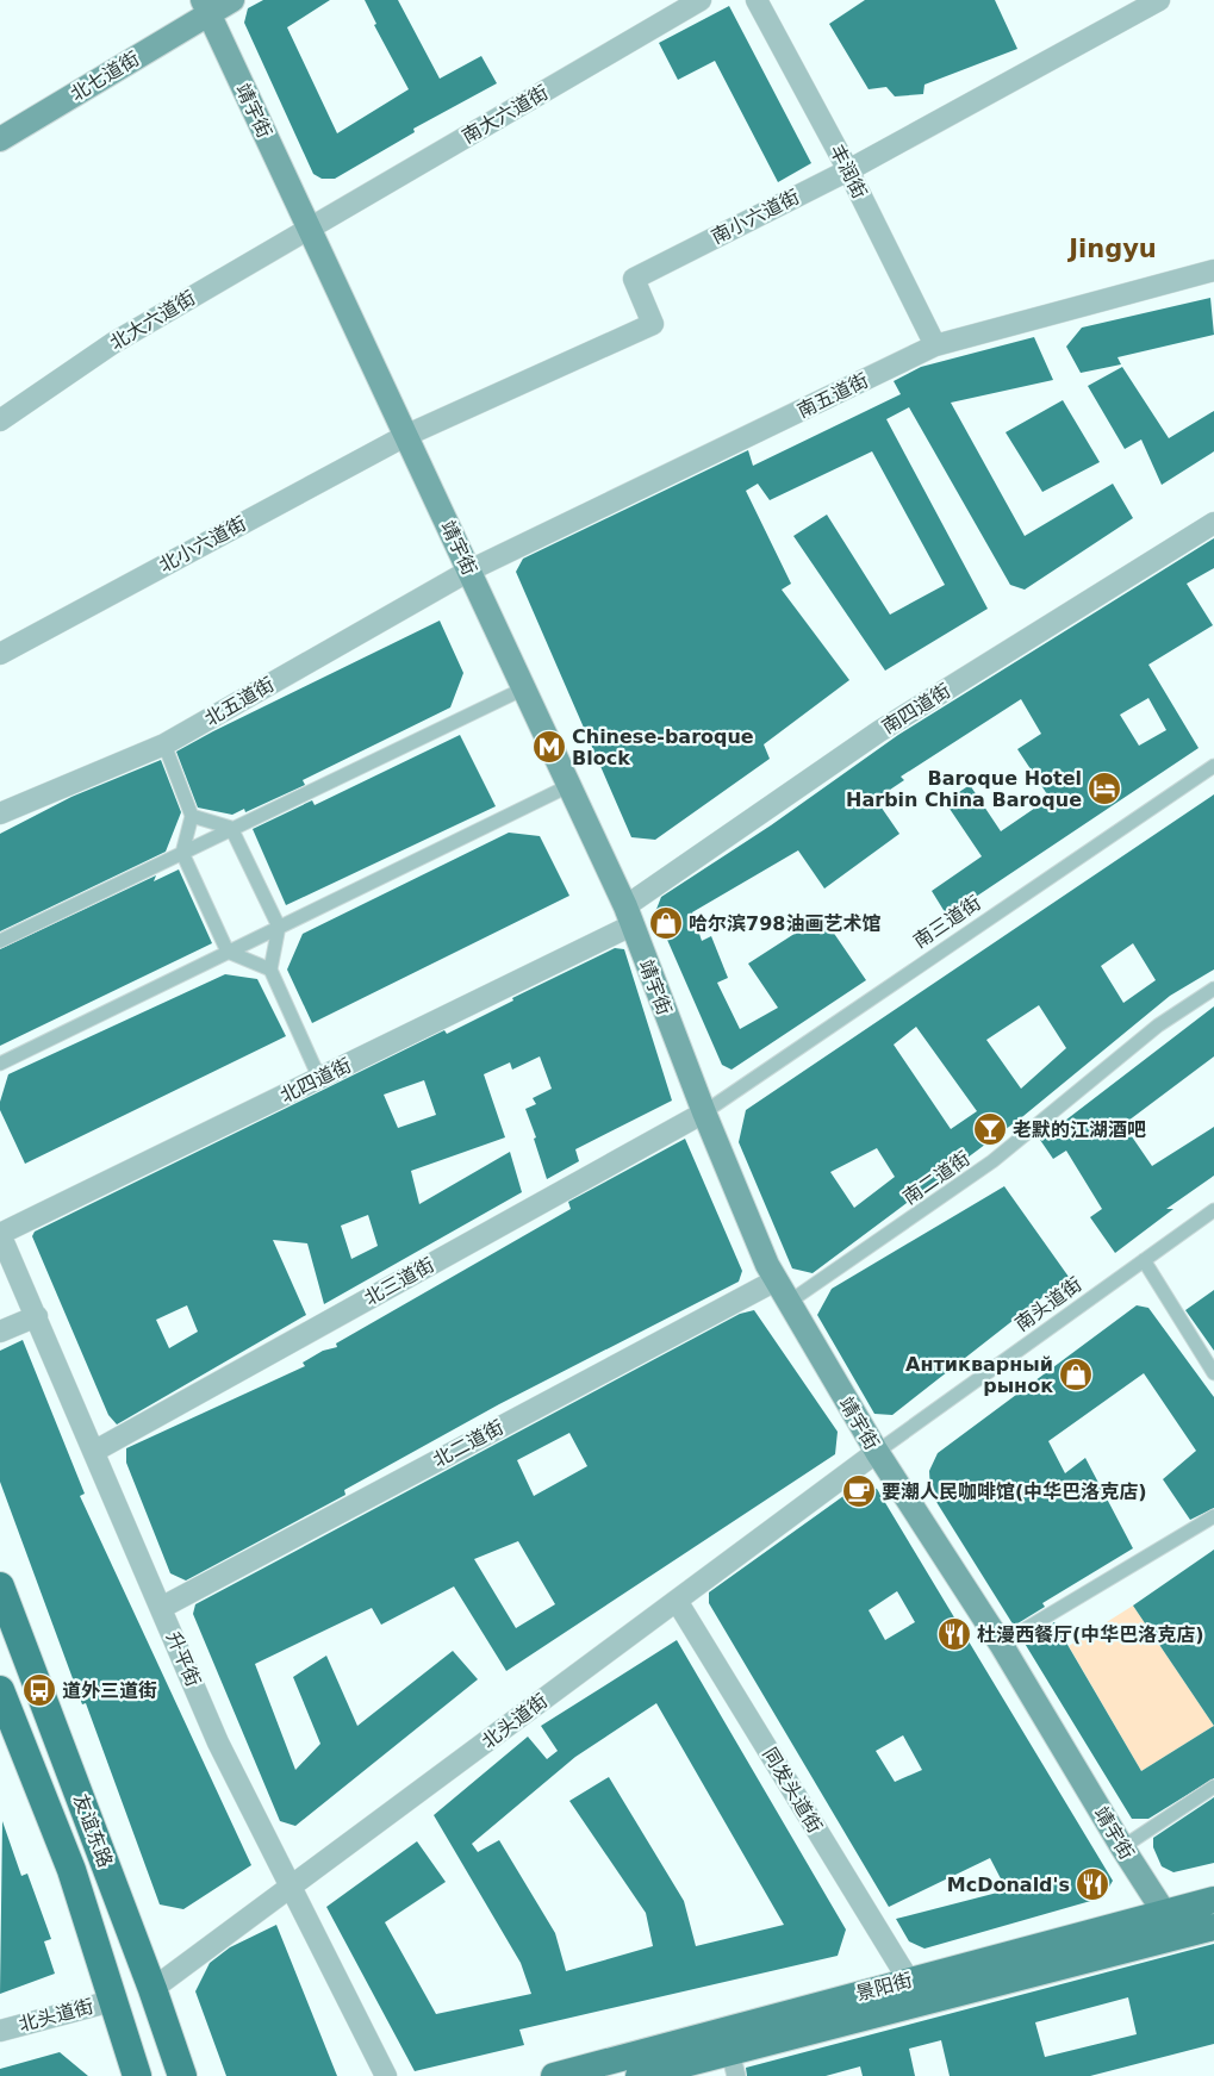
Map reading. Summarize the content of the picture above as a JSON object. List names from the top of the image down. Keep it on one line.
{"streets":{"highway":["友谊东路"],"main road":["北七道街","靖宇街","景阳街"],"street":["南大六道街","丰润街","南小六道街","北大六道街","南五道街","北小六道街","北五道街","南四道街","南三道街","北四道街","南二道街","北三道街","南头道街","北二道街","升平街","北头道街","同发头道街"]},"crossings":[["北七道街","靖宇街"],["靖宇街","南大六道街"],["靖宇街","南小六道街"],["靖宇街","北大六道街"],["靖宇街","南五道街"],["靖宇街","北小六道街"],["靖宇街","北五道街"],["靖宇街","南四道街"],["靖宇街","南三道街"],["靖宇街","北四道街"],["靖宇街","南二道街"],["靖宇街","北三道街"],["靖宇街","南头道街"],["靖宇街","北二道街"],["靖宇街","北头道街"],["靖宇街","景阳街"],["南大六道街","北大六道街"],["丰润街","南小六道街"],["丰润街","南五道街"],["南小六道街","北小六道街"],["南五道街","北五道街"],["南四道街","北四道街"],["南三道街","北三道街"],["北四道街","升平街"],["北三道街","升平街"],["南头道街","北头道街"],["北二道街","升平街"],["升平街","北头道街"],["北头道街","同发头道街"],["北头道街","友谊东路"],["同发头道街","景阳街"]],"districts":["Jingyu"],"places":{"metro station":["Chinese-baroque Block"],"hotel":["Baroque Hotel Harbin China Baroque"],"shop":["哈尔滨798油画艺术馆","Антикварный рынок"],"bar":["老默的江湖酒吧"],"cafe":["要潮人民咖啡馆(中华巴洛克店)"],"restaurant":["杜漫西餐厅(中华巴洛克店)","McDonald's"],"bus stop":["道外三道街"]}}
